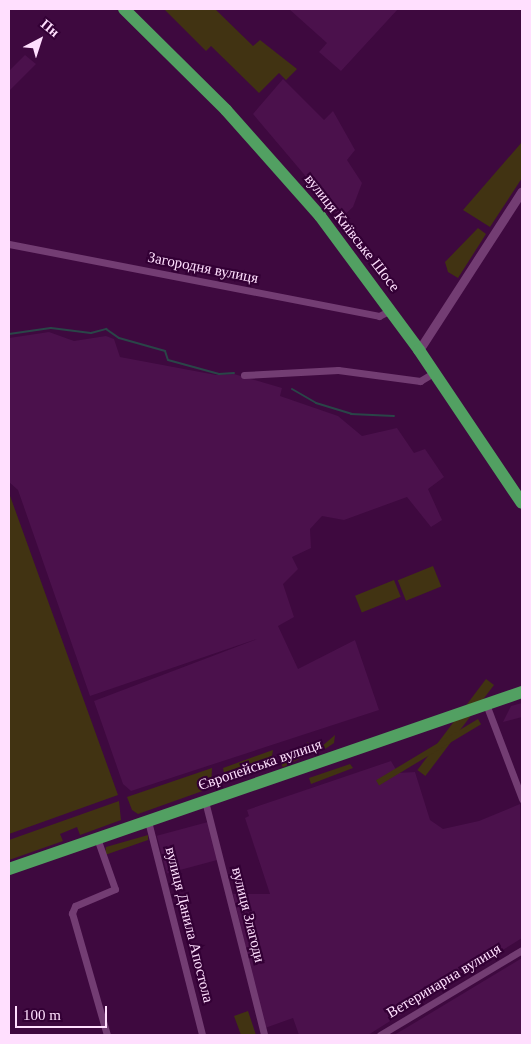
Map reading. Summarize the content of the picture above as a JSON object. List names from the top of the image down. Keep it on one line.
{"streets":{"highway":["вулиця Київське Шосе","Європейська вулиця"],"street":["Загородня вулиця","вулиця Злагоди","вулиця Данила Апостола","Ветеринарна вулиця"]},"crossings":[["вулиця Київське Шосе","Загородня вулиця"],["Європейська вулиця","вулиця Злагоди"],["Європейська вулиця","вулиця Данила Апостола"]],"scale_bar":"100 m","north":"top right"}
